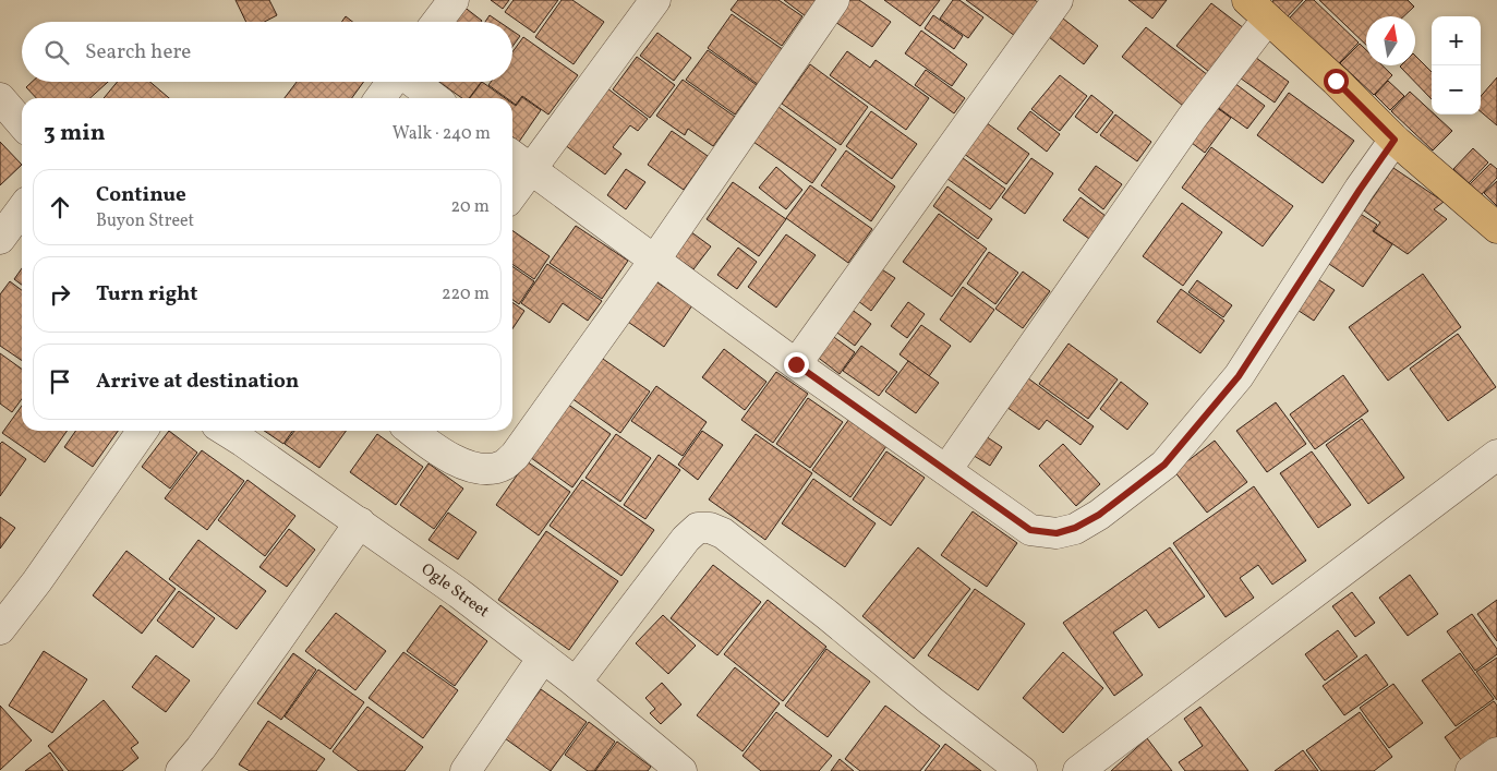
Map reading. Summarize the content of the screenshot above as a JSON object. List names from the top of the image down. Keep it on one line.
{"streets":{"street":["Ogle Street"]},"north":"top","page":{"map_buttons":["+","−"],"search":"Search here","heading":["3 min","Walk · 240 m"],"list":[["Continue","Buyon Street","20 m"],["Turn right","220 m"],"Arrive at destination"]}}
